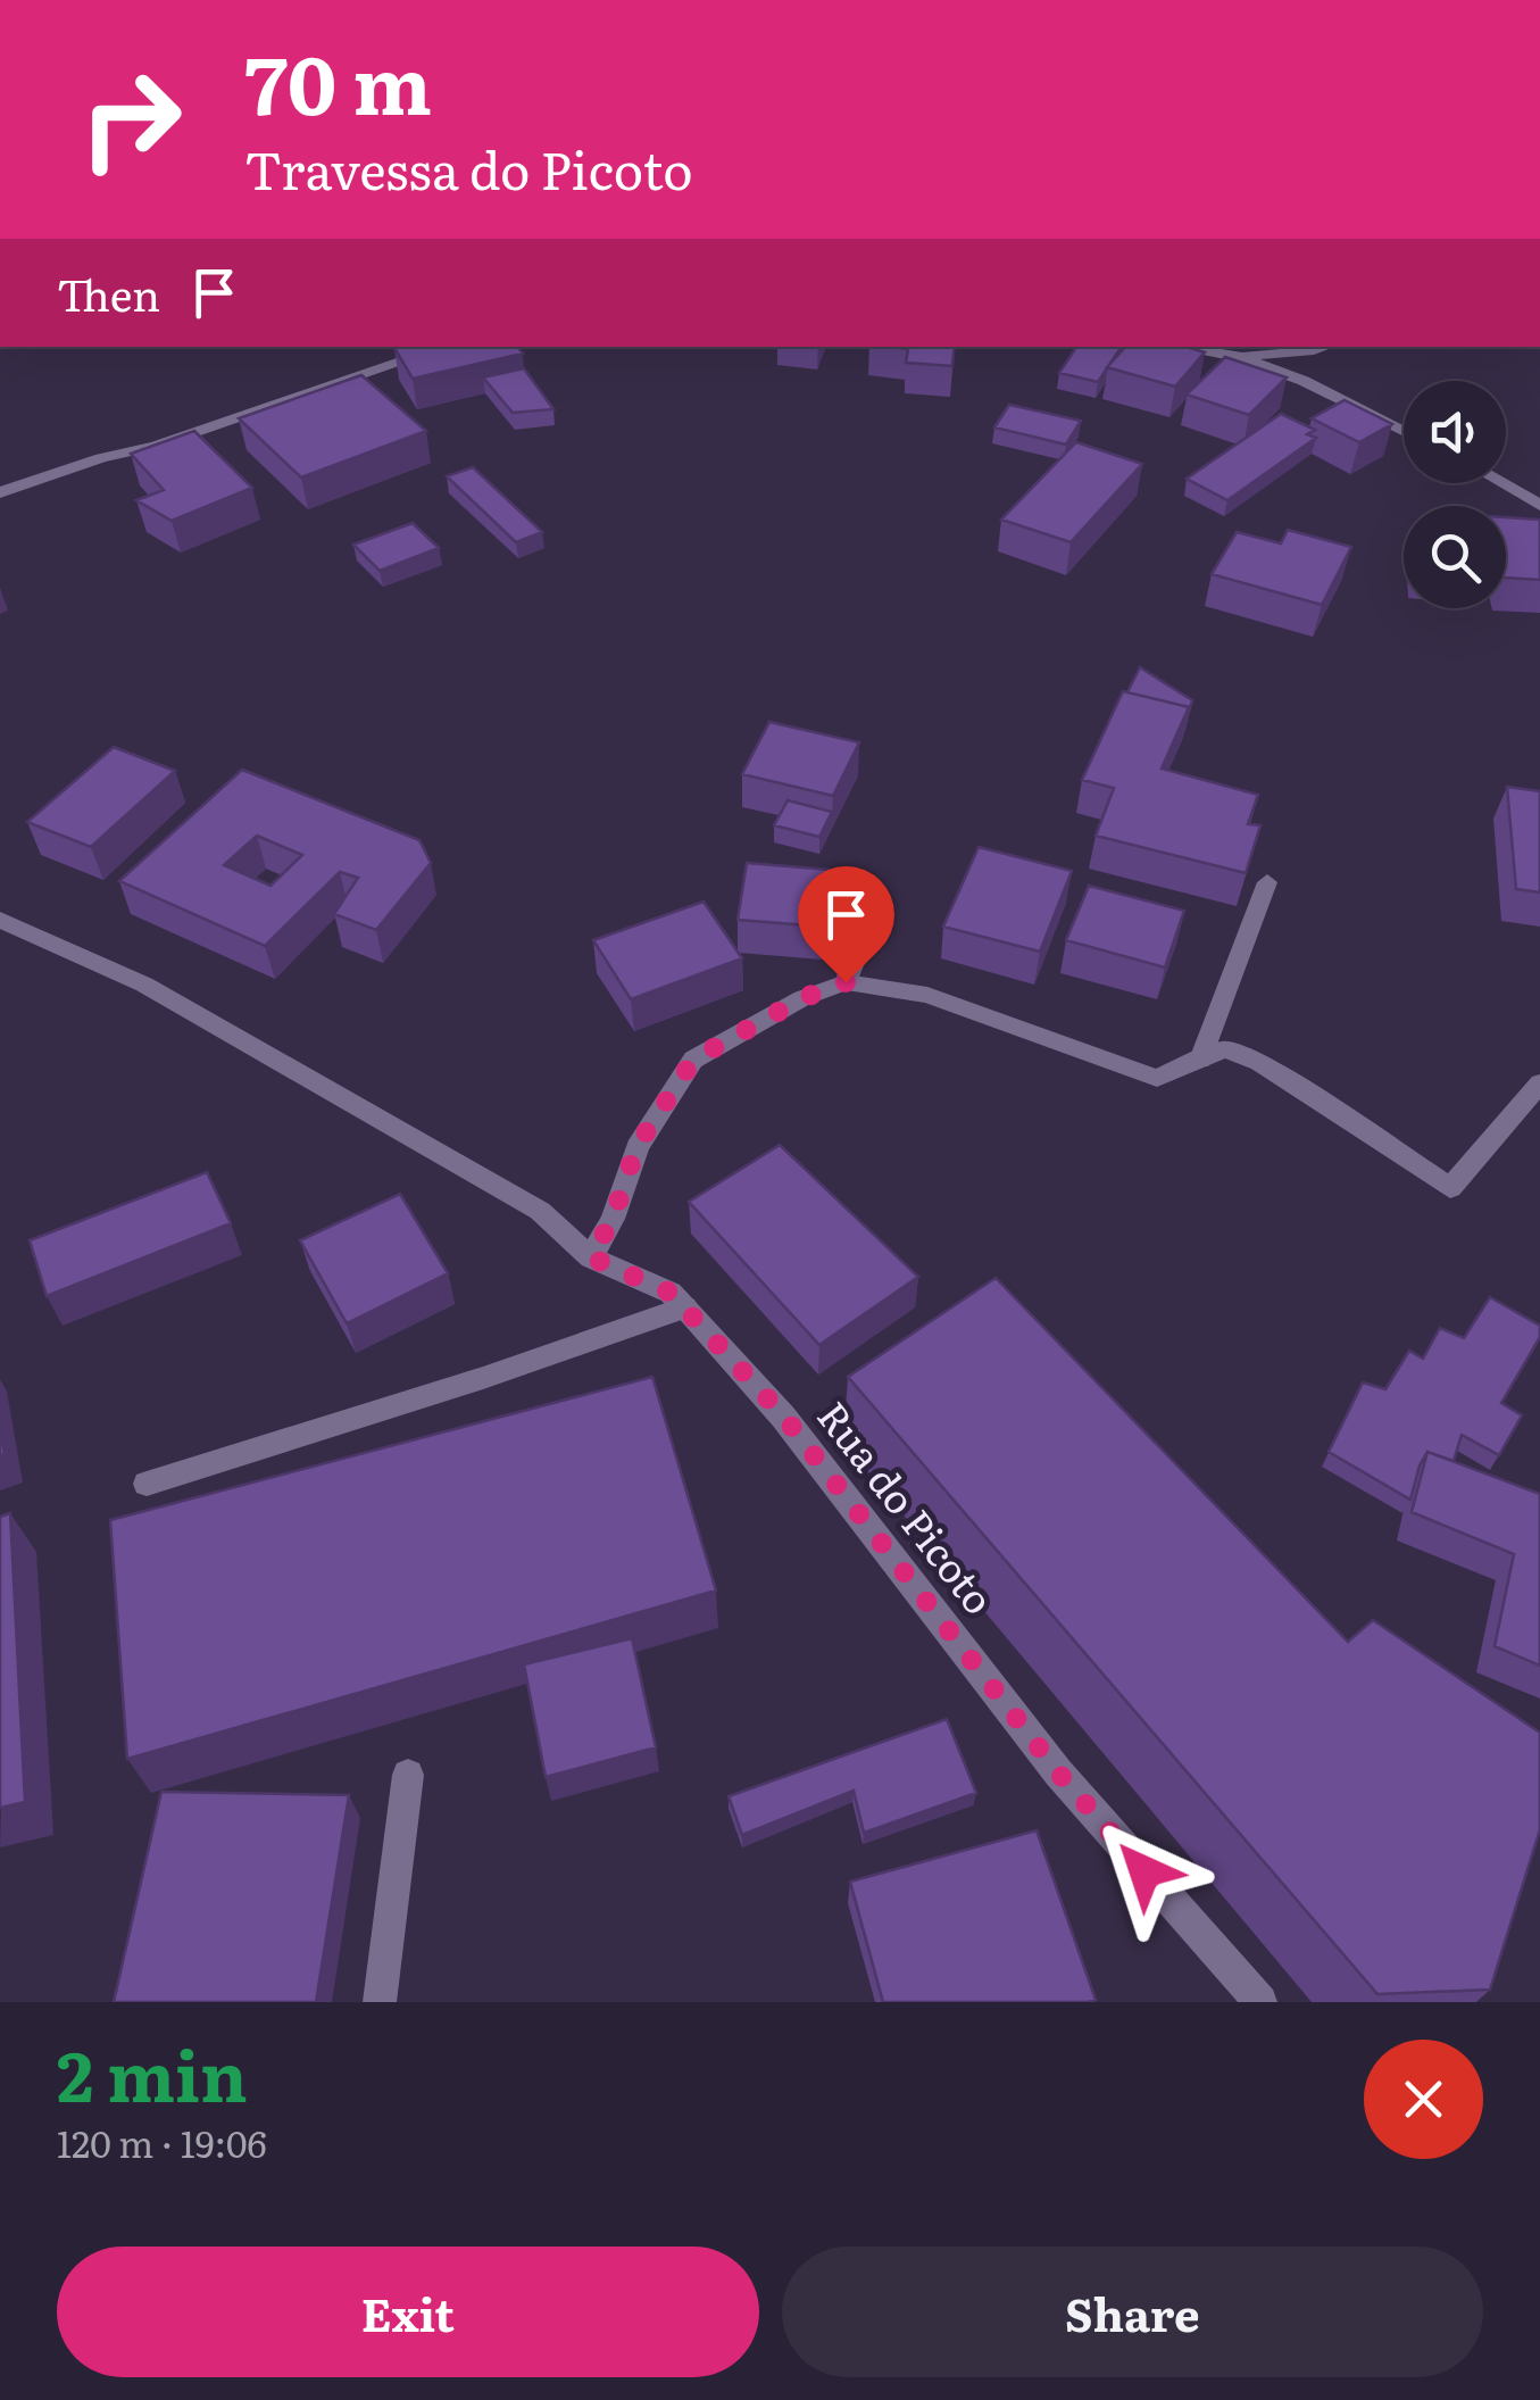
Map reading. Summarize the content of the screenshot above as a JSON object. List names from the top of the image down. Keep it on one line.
{"streets":{"street":["Rua do Picoto"]},"page":{"turn":["70 m","Travessa do Picoto"],"then":"Then","heading":["2 min","120 m · 19:06"],"buttons":["Exit","Share"]}}
